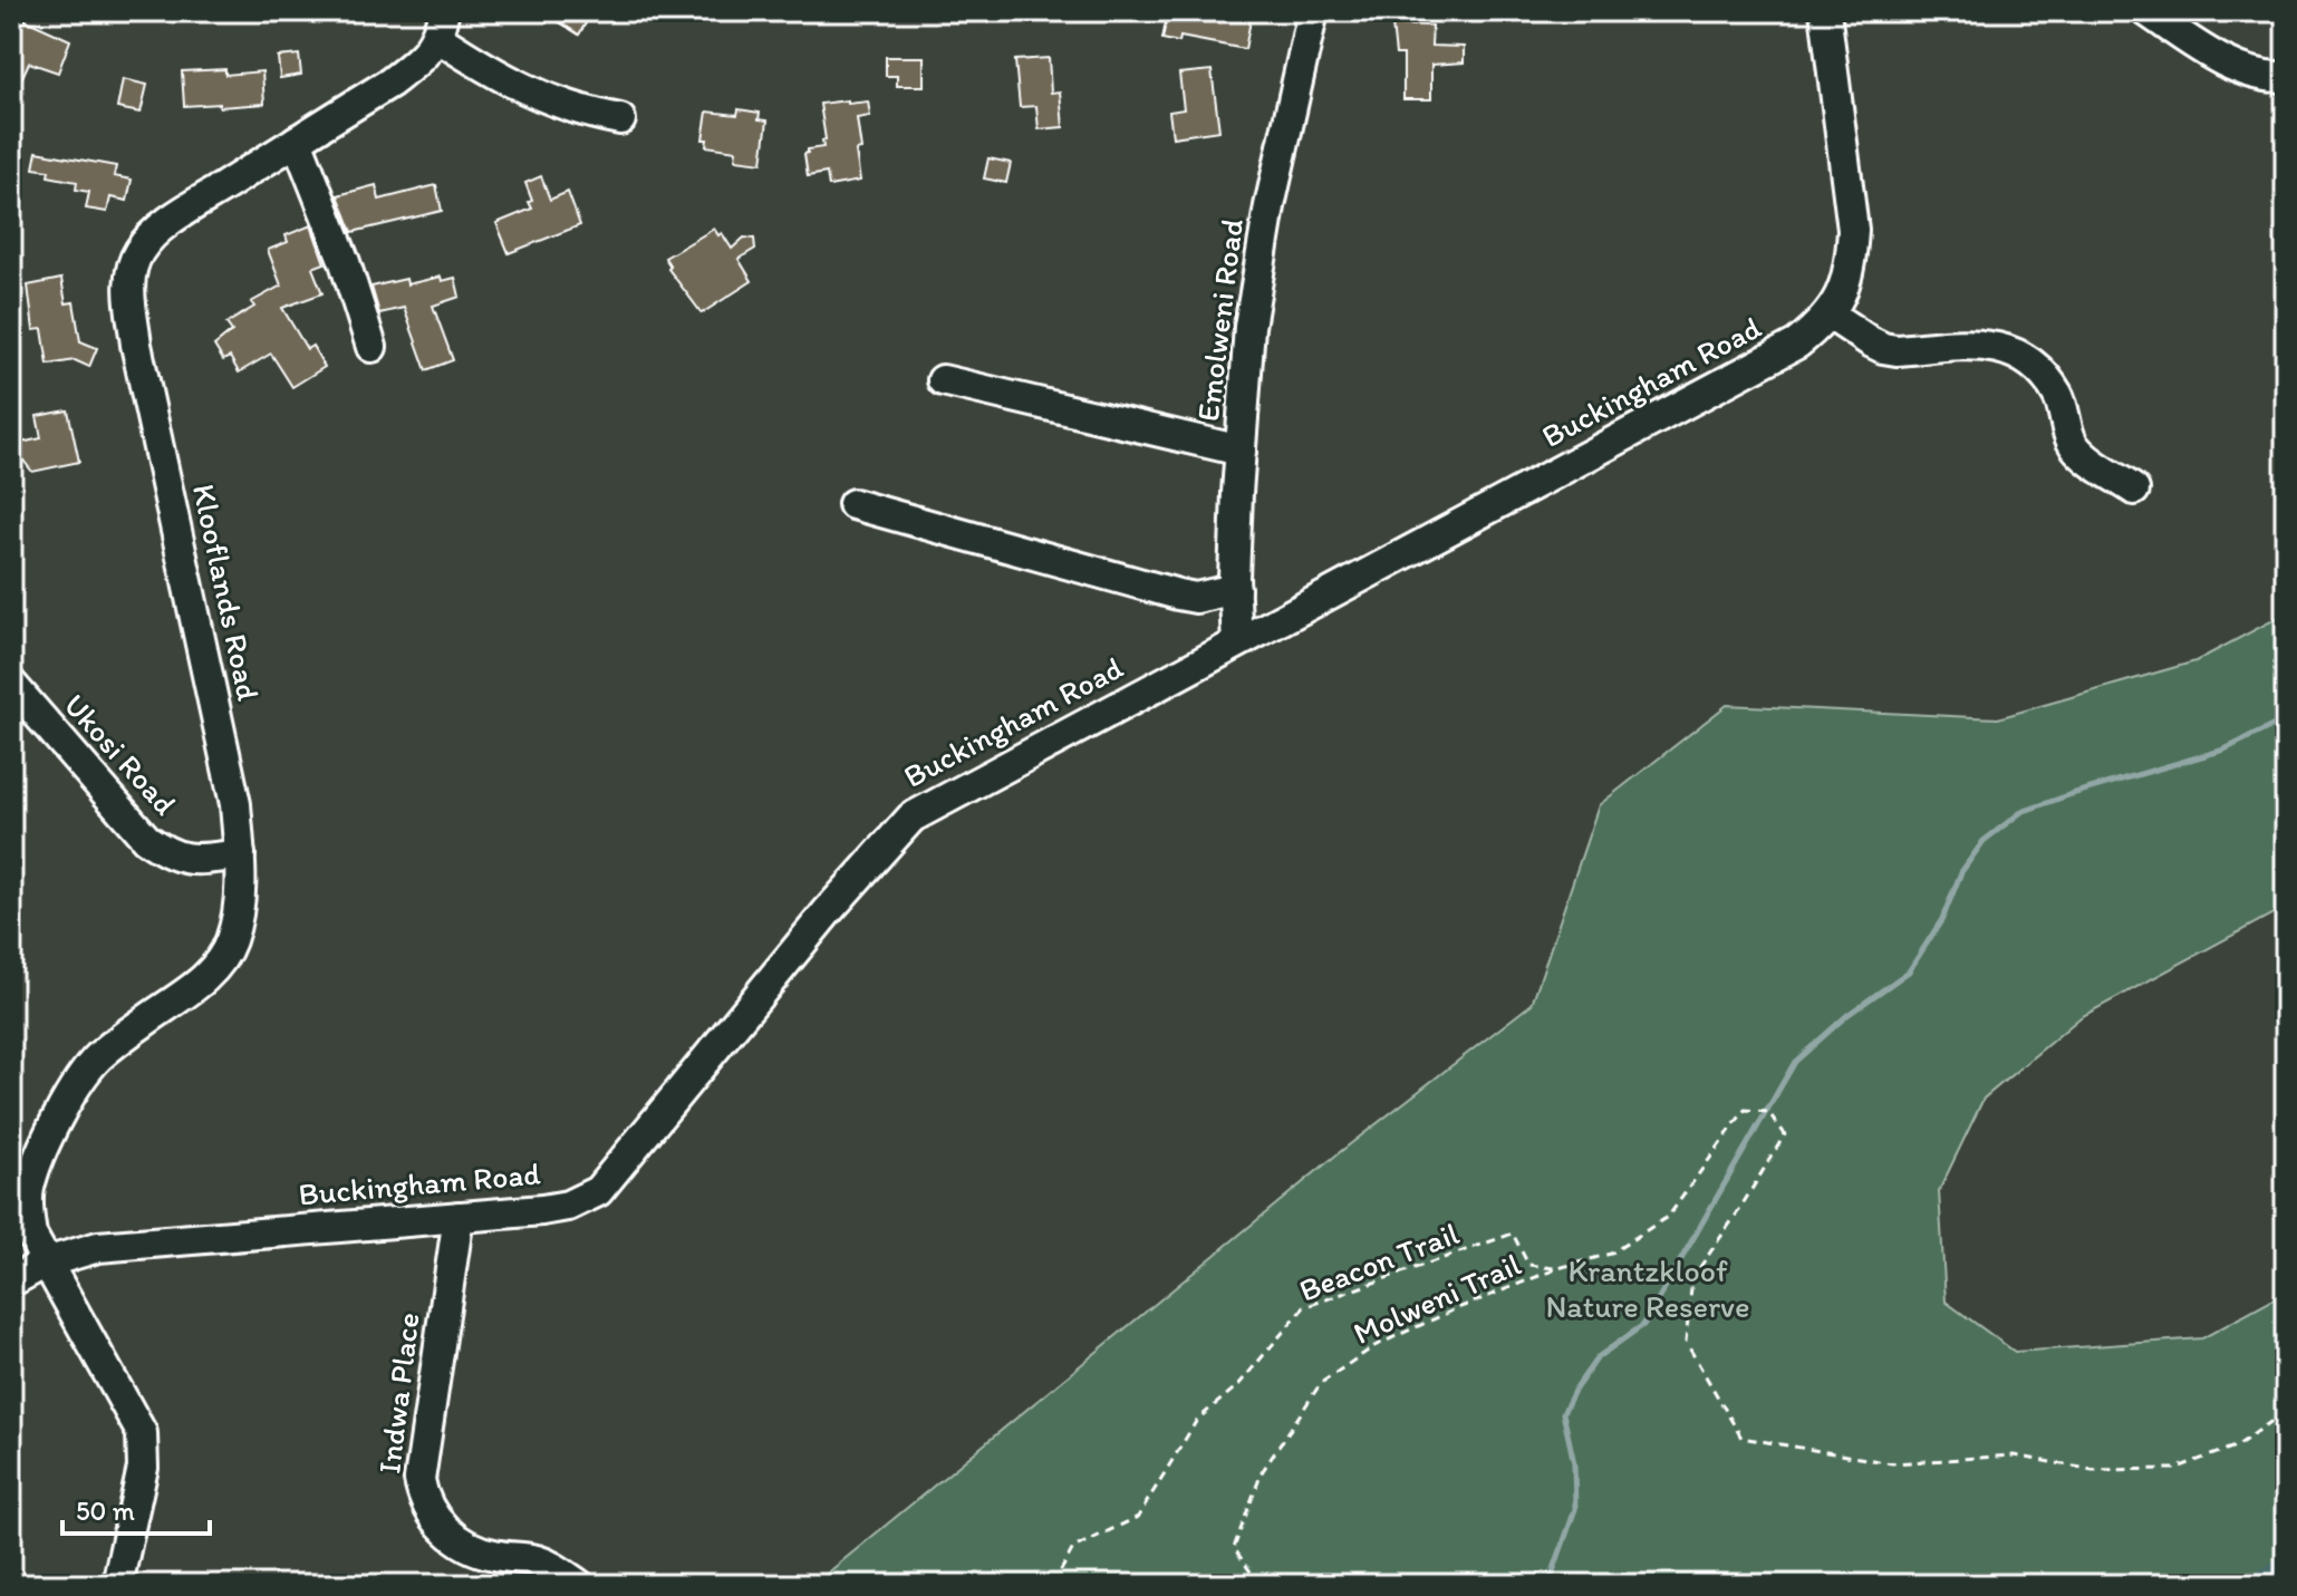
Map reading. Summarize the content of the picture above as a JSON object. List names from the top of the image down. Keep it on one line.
{"streets":{"street":["Emolweni Road","Buckingham Road","Klooflands Road","Ukosi Road","Indwa Place"],"path":["Beacon Trail","Molweni Trail"]},"crossings":[["Emolweni Road","Buckingham Road"],["Buckingham Road","Klooflands Road"],["Buckingham Road","Indwa Place"],["Klooflands Road","Ukosi Road"],["Beacon Trail","Molweni Trail"]],"parks":["Krantzkloof Nature Reserve"],"scale_bar":"50 m"}
